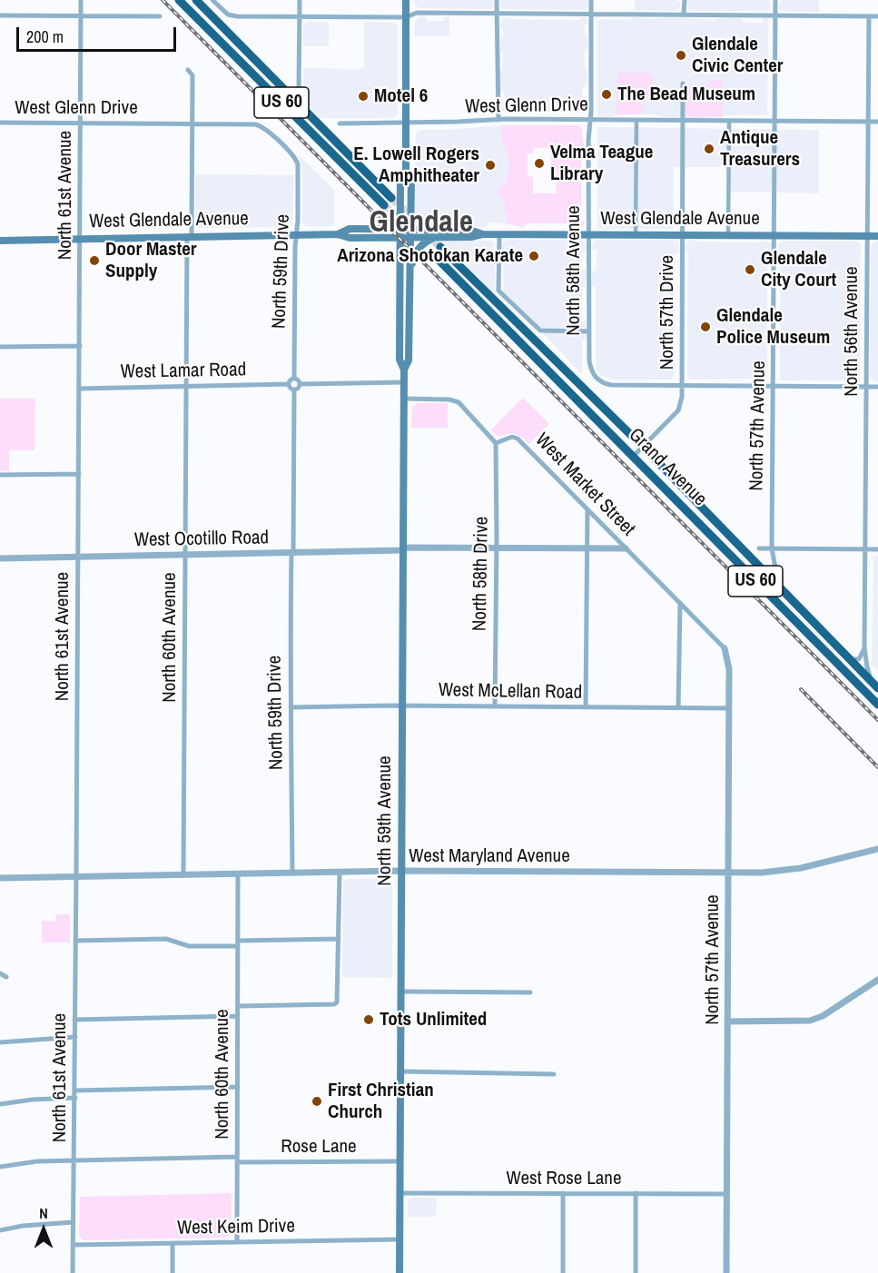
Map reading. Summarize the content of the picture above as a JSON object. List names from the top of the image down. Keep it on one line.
{"streets":{"highway":["US 60","Grand Avenue"],"main road":["West Glendale Avenue","North 59th Avenue"],"street":["West Glenn Drive","North 61st Avenue","North 58th Avenue","North 59th Drive","North 57th Drive","North 56th Avenue","West Lamar Road","North 57th Avenue","West Market Street","West Ocotillo Road","North 58th Drive","North 60th Avenue","West McLellan Road","West Maryland Avenue","Rose Lane","West Rose Lane","West Keim Drive"]},"crossings":[["West Glenn Drive","North 61st Avenue"],["West Glenn Drive","North 58th Avenue"],["West Glenn Drive","North 59th Drive"],["West Glenn Drive","North 57th Drive"],["West Glenn Drive","North 56th Avenue"],["West Glenn Drive","North 57th Avenue"],["West Glenn Drive","North 60th Avenue"],["West Glenn Drive","North 59th Avenue"],["North 61st Avenue","West Glendale Avenue"],["North 61st Avenue","West Lamar Road"],["North 61st Avenue","West Ocotillo Road"],["North 61st Avenue","West Maryland Avenue"],["North 61st Avenue","West Keim Drive"],["West Glendale Avenue","North 58th Avenue"],["West Glendale Avenue","North 59th Drive"],["West Glendale Avenue","North 57th Drive"],["West Glendale Avenue","North 56th Avenue"],["West Glendale Avenue","North 57th Avenue"],["West Glendale Avenue","North 60th Avenue"],["West Glendale Avenue","North 59th Avenue"],["North 58th Avenue","North 57th Drive"],["North 59th Drive","West Lamar Road"],["North 59th Drive","West Ocotillo Road"],["North 59th Drive","West McLellan Road"],["North 59th Drive","West Maryland Avenue"],["North 57th Drive","Grand Avenue"],["North 56th Avenue","Grand Avenue"],["West Lamar Road","North 60th Avenue"],["North 57th Avenue","Grand Avenue"],["North 57th Avenue","West Market Street"],["North 57th Avenue","West McLellan Road"],["North 57th Avenue","West Maryland Avenue"],["North 57th Avenue","West Rose Lane"],["West Market Street","West Ocotillo Road"],["West Market Street","North 58th Drive"],["West Ocotillo Road","North 58th Drive"],["West Ocotillo Road","North 60th Avenue"],["West Ocotillo Road","North 59th Avenue"],["North 58th Drive","West McLellan Road"],["North 60th Avenue","West Maryland Avenue"],["North 60th Avenue","Rose Lane"],["North 60th Avenue","West Keim Drive"],["West McLellan Road","North 59th Avenue"],["North 59th Avenue","West Maryland Avenue"],["North 59th Avenue","Rose Lane"],["North 59th Avenue","West Rose Lane"],["North 59th Avenue","West Keim Drive"]],"districts":["Glendale"],"places":["Glendale Civic Center","The Bead Museum","Motel 6","Antique Treasurers","Velma Teague Library","E. Lowell Rogers Amphitheater","Arizona Shotokan Karate","Door Master Supply","Glendale City Court","Glendale Police Museum","Tots Unlimited","First Christian Church"],"scale_bar":"200 m","north":"top"}
